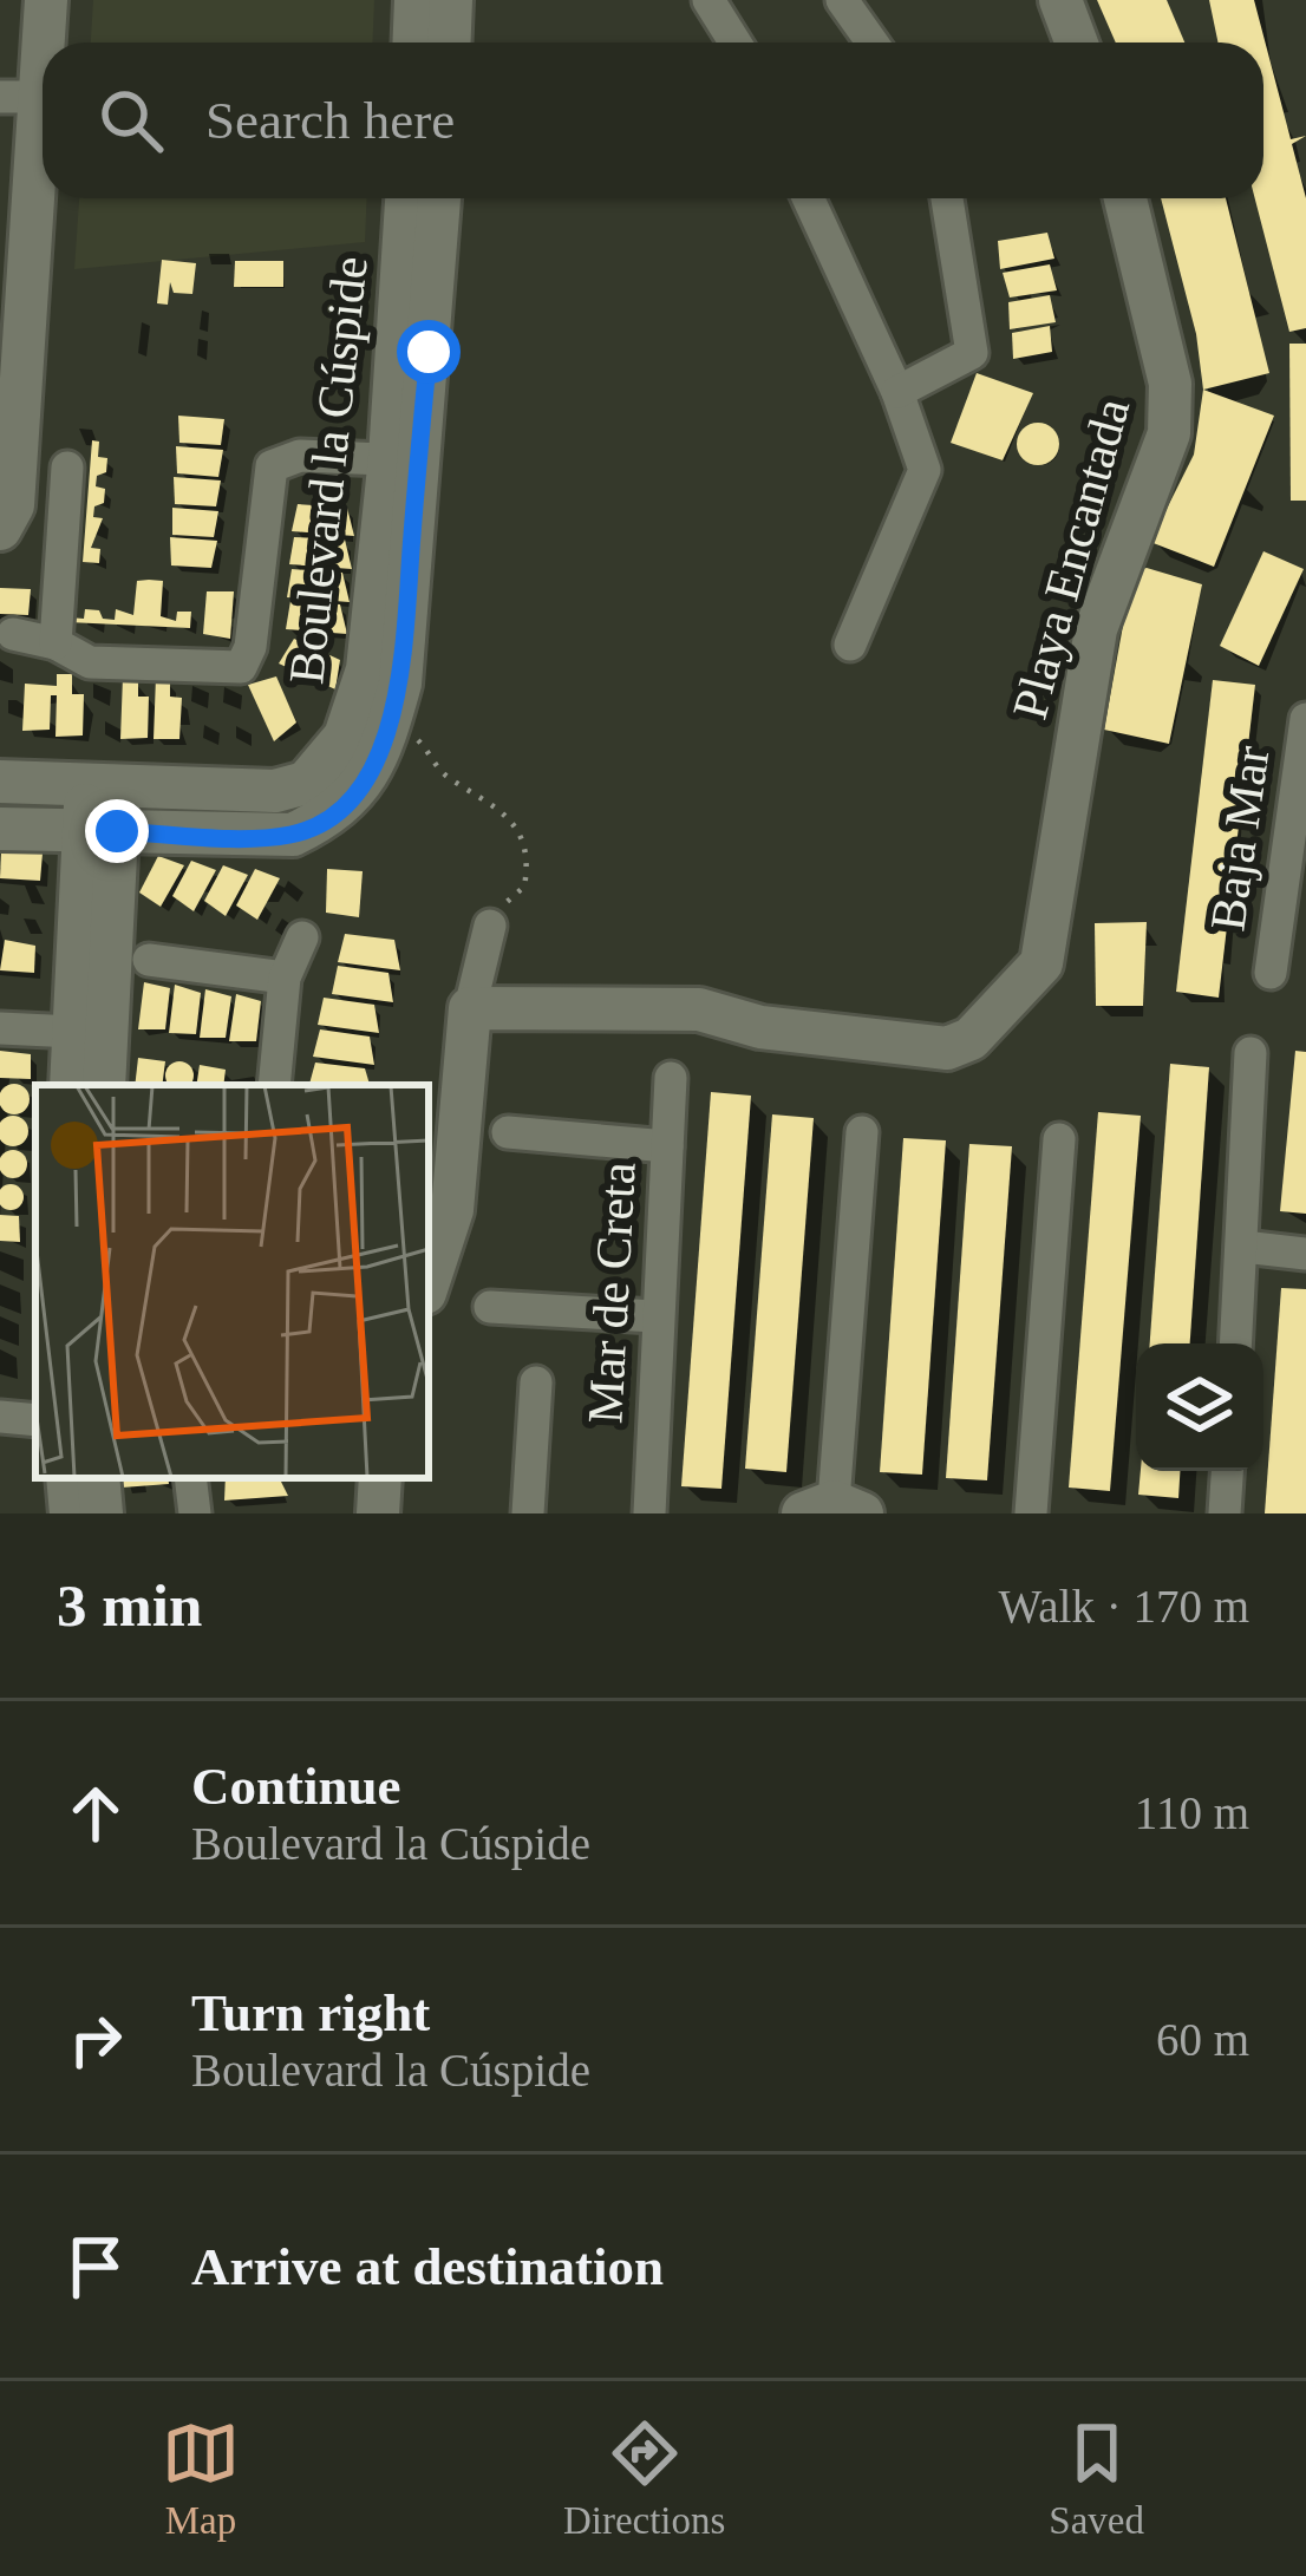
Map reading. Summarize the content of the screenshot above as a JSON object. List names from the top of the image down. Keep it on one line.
{"streets":{"street":["Boulevard la Cúspide","Playa Encantada","Baja Mar","Mar de Creta"]},"page":{"search":"Search here","heading":["3 min","Walk · 170 m"],"list":[["Continue","Boulevard la Cúspide","110 m"],["Turn right","Boulevard la Cúspide","60 m"],"Arrive at destination"],"nav":["Map","Directions","Saved"]}}
